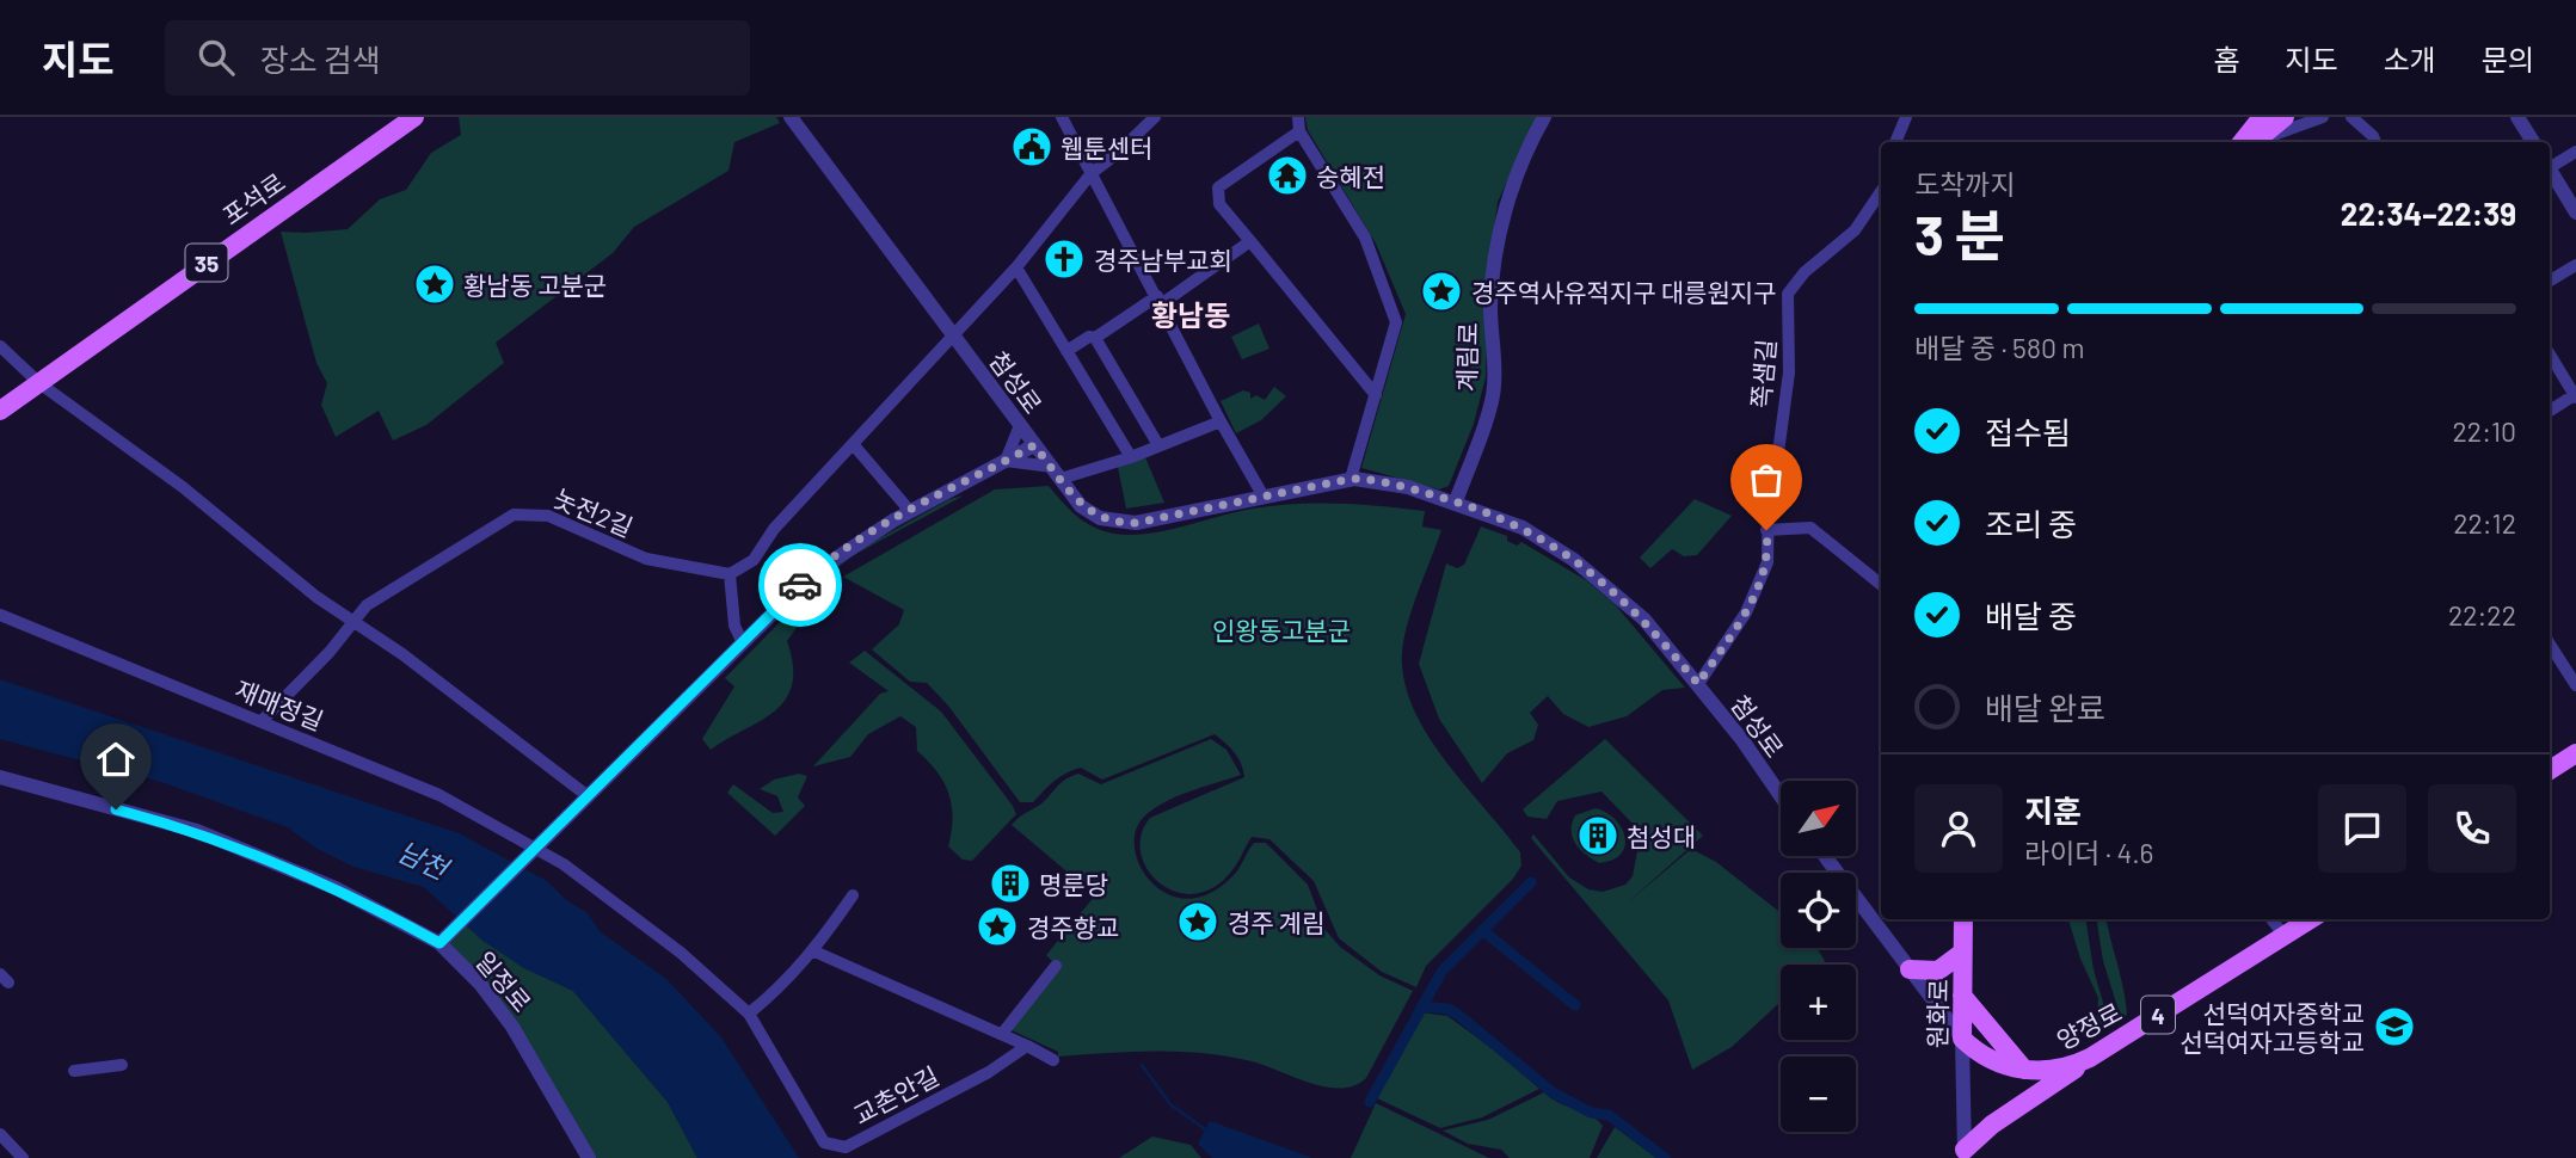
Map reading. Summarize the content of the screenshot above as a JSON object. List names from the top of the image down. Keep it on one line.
{"streets":{"main road":["포석로","35","원화로","4","양정로"],"street":["계림로","쪽샘길","첨성로","놋전2길","재매정길","일정로","교촌안길"]},"crossings":[["계림로","첨성로"],["쪽샘길","첨성로"],["재매정길","교촌안길"],["원화로","양정로"]],"districts":["황남동"],"water":["남천"],"parks":["인왕동고분군"],"places":{"public building":["웹툰센터"],"temple":["숭혜전"],"church":["경주남부교회"],"place":["황남동 고분군","경주역사유적지구 대릉원지구","경주 계림","경주향교"],"building":["첨성대","명룬당"],"school or university":["선덕여자중학교 선덕여자고등학교"]},"north":"top right","page":{"header":"지도","search":"장소 검색","nav":["홈","지도","소개","문의"],"heading":["3 분","도착까지","22:34–22:39"],"panel":["지훈","라이더 · 4.6"],"bar":"배달 중 · 580 m","list":[["접수됨","22:10"],["조리 중","22:12"],["배달 중","22:22"],"배달 완료"],"map_buttons":["+","−"]}}
